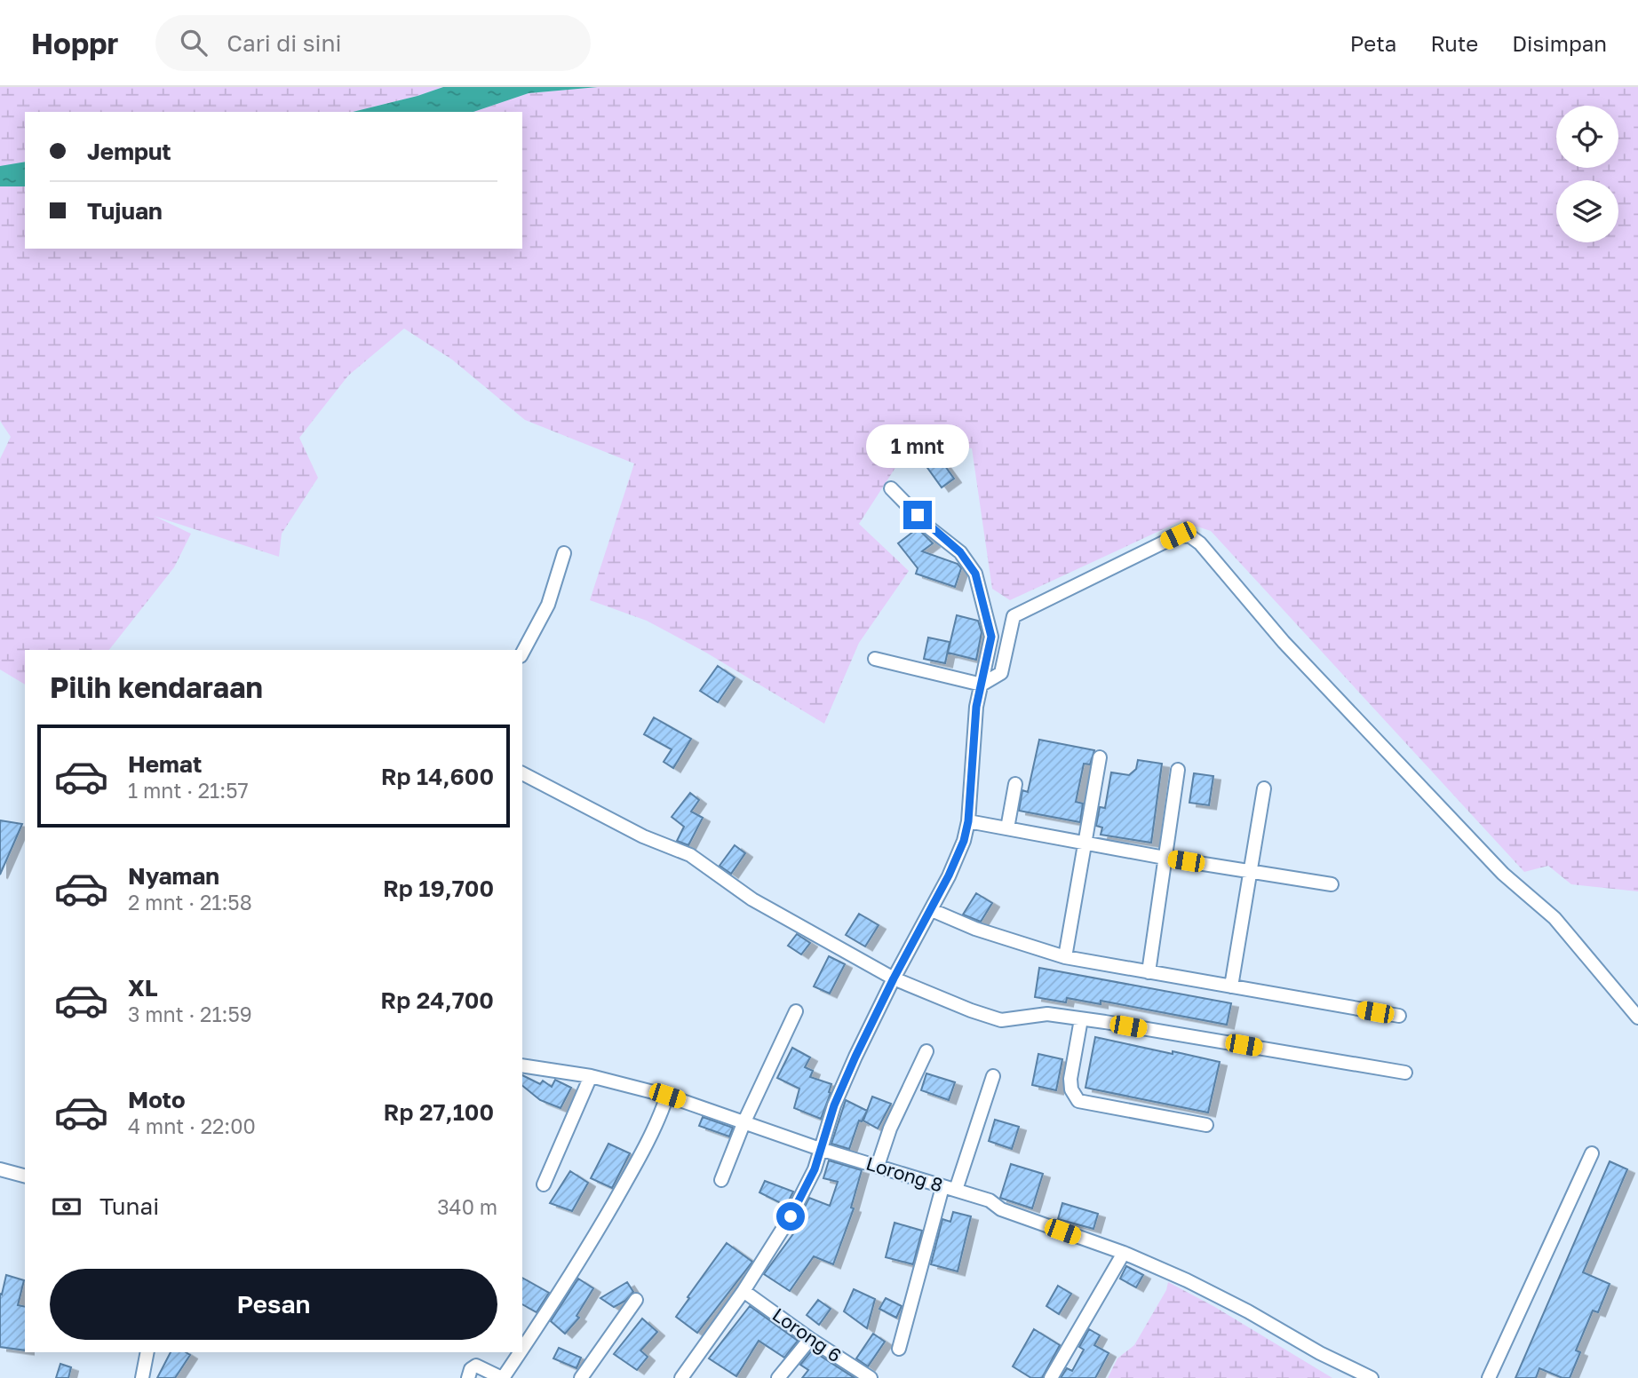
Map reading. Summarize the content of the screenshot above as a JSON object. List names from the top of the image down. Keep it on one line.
{"streets":{"street":["Lorong 8","Lorong 6"]},"page":{"header":"Hoppr","search":"Cari di sini","nav":["Peta","Rute","Disimpan"],"banner":["Jemput","Tujuan"],"bubble":"1 mnt","heading":"Pilih kendaraan","list":[{"name":"Hemat","note":"1 mnt · 21:57","value":"Rp 14,600"},{"name":"Nyaman","note":"2 mnt · 21:58","value":"Rp 19,700"},{"name":"XL","note":"3 mnt · 21:59","value":"Rp 24,700"},{"name":"Moto","note":"4 mnt · 22:00","value":"Rp 27,100"}],"pay":["Tunai","340 m"],"buttons":"Pesan"}}
